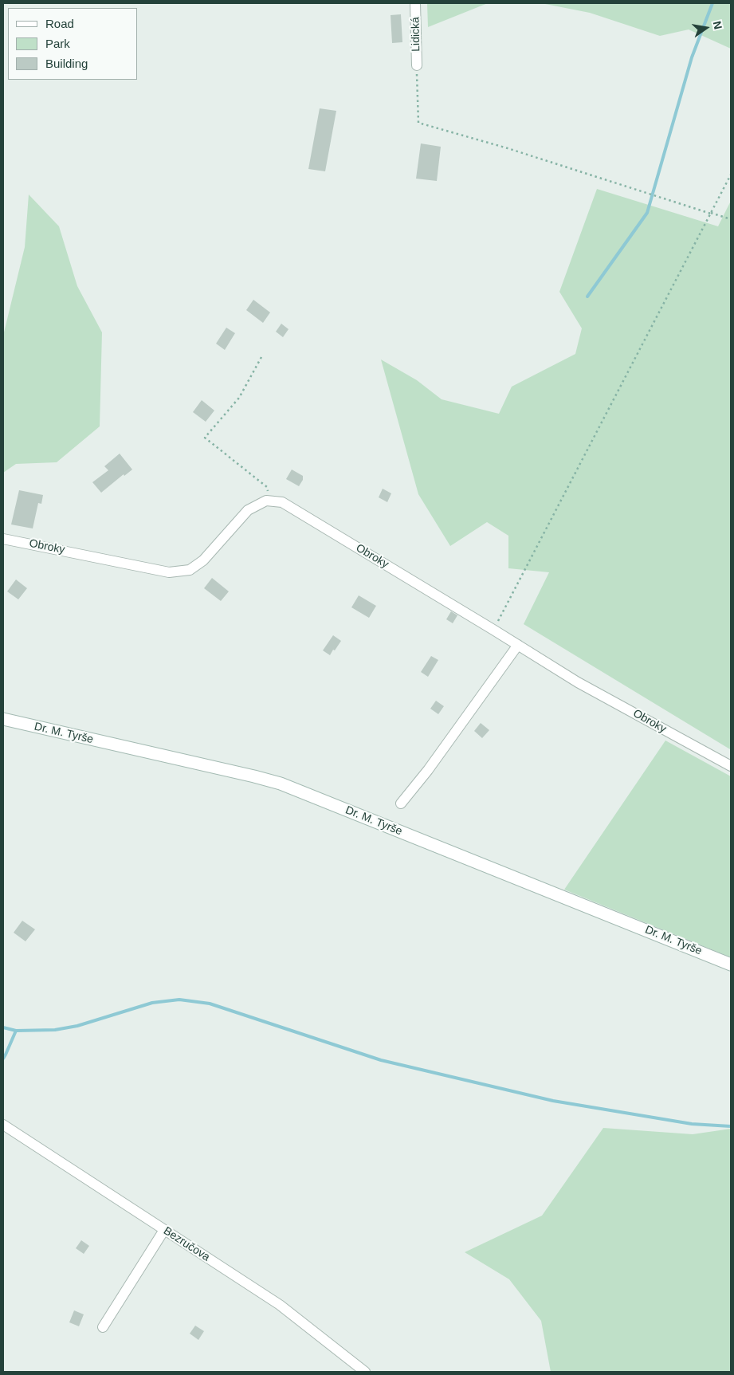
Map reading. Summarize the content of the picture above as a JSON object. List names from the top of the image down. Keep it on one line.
{"streets":{"street":["Lidická","Obroky","Dr. M. Tyrše","Bezručova"]},"legend":["Road","Park","Building"],"north":"right"}
